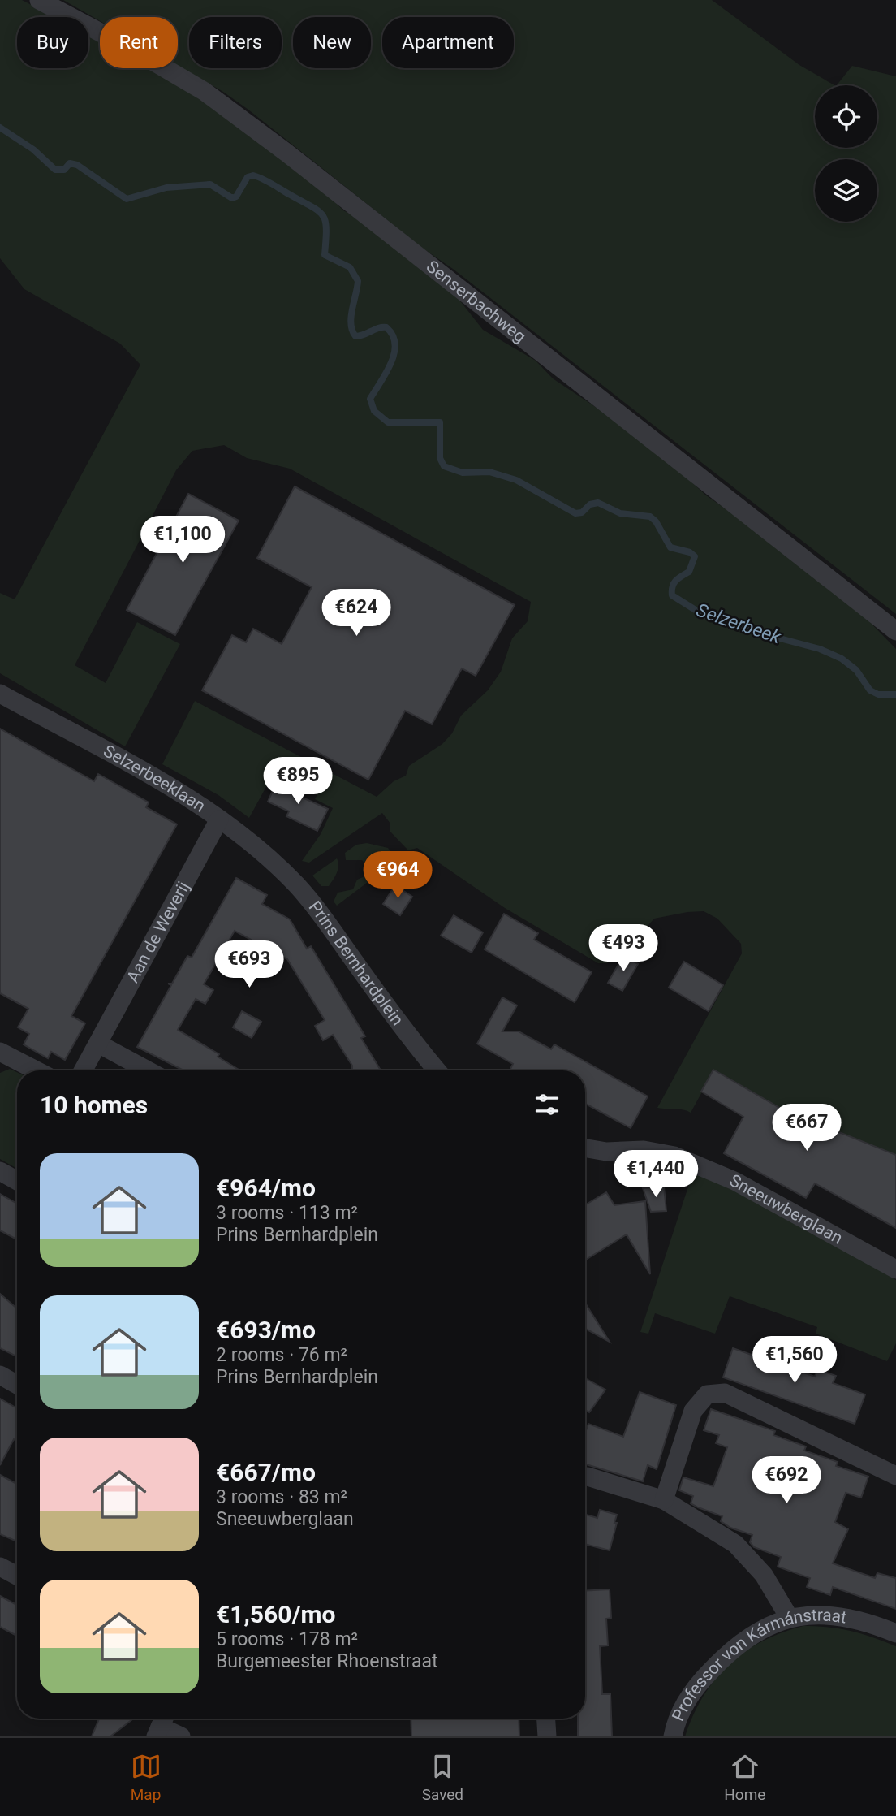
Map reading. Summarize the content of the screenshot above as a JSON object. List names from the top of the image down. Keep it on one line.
{"streets":{"street":["Senserbachweg","Selzerbeeklaan","Aan de Weverij","Prins Bernhardplein","Sneeuwberglaan","Professor von Kármánstraat"]},"crossings":[["Selzerbeeklaan","Aan de Weverij"],["Selzerbeeklaan","Prins Bernhardplein"]],"water":["Selzerbeek"],"page":{"chip":["Buy","Rent","Filters","New","Apartment"],"price":["€1,100","€624","€895","€964","€493","€693","€667","€1,440","€1,560","€692"],"heading":"10 homes","list":[{"name":"€964/mo","note":"3 rooms · 113 m² · Prins Bernhardplein"},{"name":"€693/mo","note":"2 rooms · 76 m² · Prins Bernhardplein"},{"name":"€667/mo","note":"3 rooms · 83 m² · Sneeuwberglaan"},{"name":"€1,560/mo","note":"5 rooms · 178 m² · Burgemeester Rhoenstraat"}],"tabs":["Map","Saved","Home"]}}
